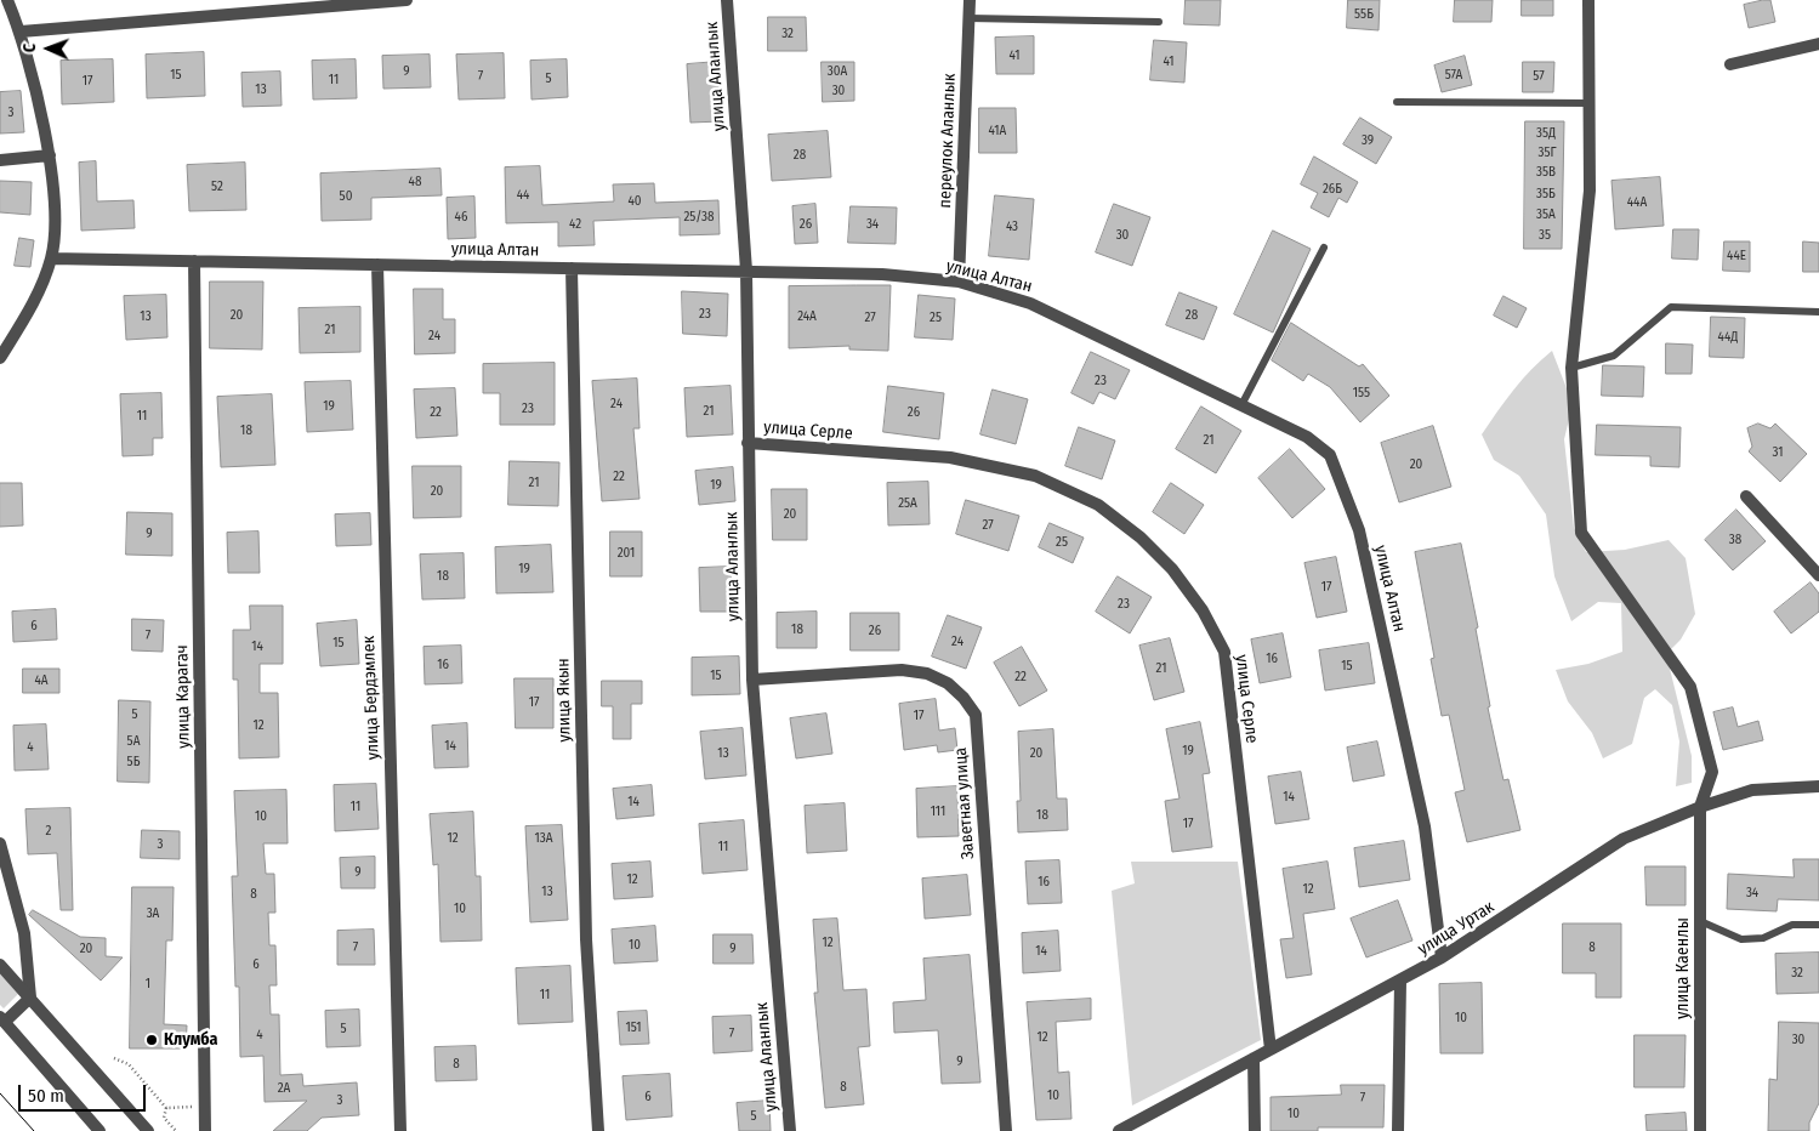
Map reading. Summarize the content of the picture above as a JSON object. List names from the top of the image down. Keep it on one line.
{"streets":{"street":["улица Аланлык","переулок Аланлык","улица Алтан","улица Серле","улица Карагач","улица Бердэмлек","улица Якын","Заветная улица","улица Уртак","улица Каенлы"]},"crossings":[["улица Аланлык","улица Алтан"],["улица Аланлык","улица Серле"],["улица Аланлык","Заветная улица"],["переулок Аланлык","улица Алтан"],["улица Алтан","улица Карагач"],["улица Алтан","улица Бердэмлек"],["улица Алтан","улица Якын"],["улица Алтан","улица Уртак"],["улица Серле","улица Уртак"],["улица Уртак","улица Каенлы"]],"places":["Клумба"],"house_numbers":["55Б","32","41","41","9","30А","15","57А","7","57","5","11","17","13","30","3","41А","35Д","39","35Г","28","35В","48","52","26Б","35Б","44","50","40","44А","35А","46","25/38","42","26","34","43","30","35","44Е","23","20","28","13","24А","27","25","21","24","44Д","23","155","24","19","23","21","22","26","11","18","21","31","20","22","21","19","20","25А","20","27","9","38","25","201","19","18","17","23","6","18","26","7","24","15","14","16","16","15","21","15","22","4А","17","5","17","12","5А","14","4","19","13","20","5Б","14","14","11","111","18","10","17","2","12","13А","3","11","9","12","16","12","13","34","8","10","3А","12","10","7","8","20","9","14","6","32","1","11","10","151","5","7","4","12","30","9","8","8","2А","10","6","7","3","10","5"],"scale_bar":"50 m","north":"left"}
